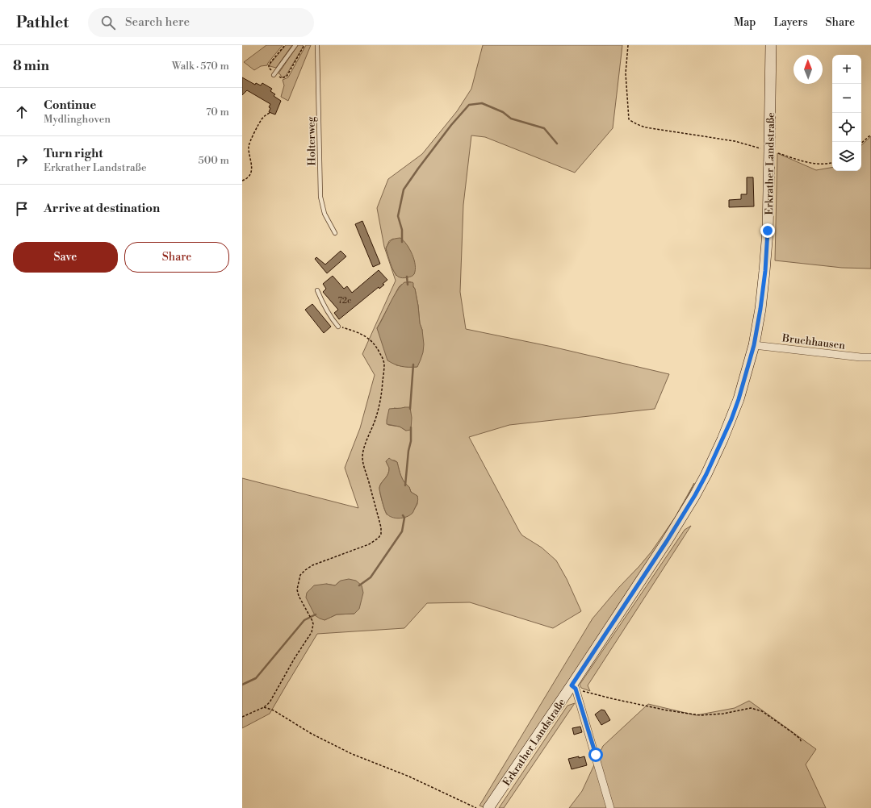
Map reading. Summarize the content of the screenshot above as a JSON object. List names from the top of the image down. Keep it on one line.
{"streets":{"street":["Erkrather Landstraße","Bruchhausen"],"lane":["Holterweg"]},"crossings":[["Erkrather Landstraße","Bruchhausen"]],"house_numbers":["72c"],"north":"top","page":{"header":"Pathlet","search":"Search here","nav":["Map","Layers","Share"],"heading":["8 min","Walk · 570 m"],"map_buttons":["+","−"],"list":[["Continue","Mydlinghoven","70 m"],["Turn right","Erkrather Landstraße","500 m"],"Arrive at destination"],"buttons":["Save","Share"]}}
